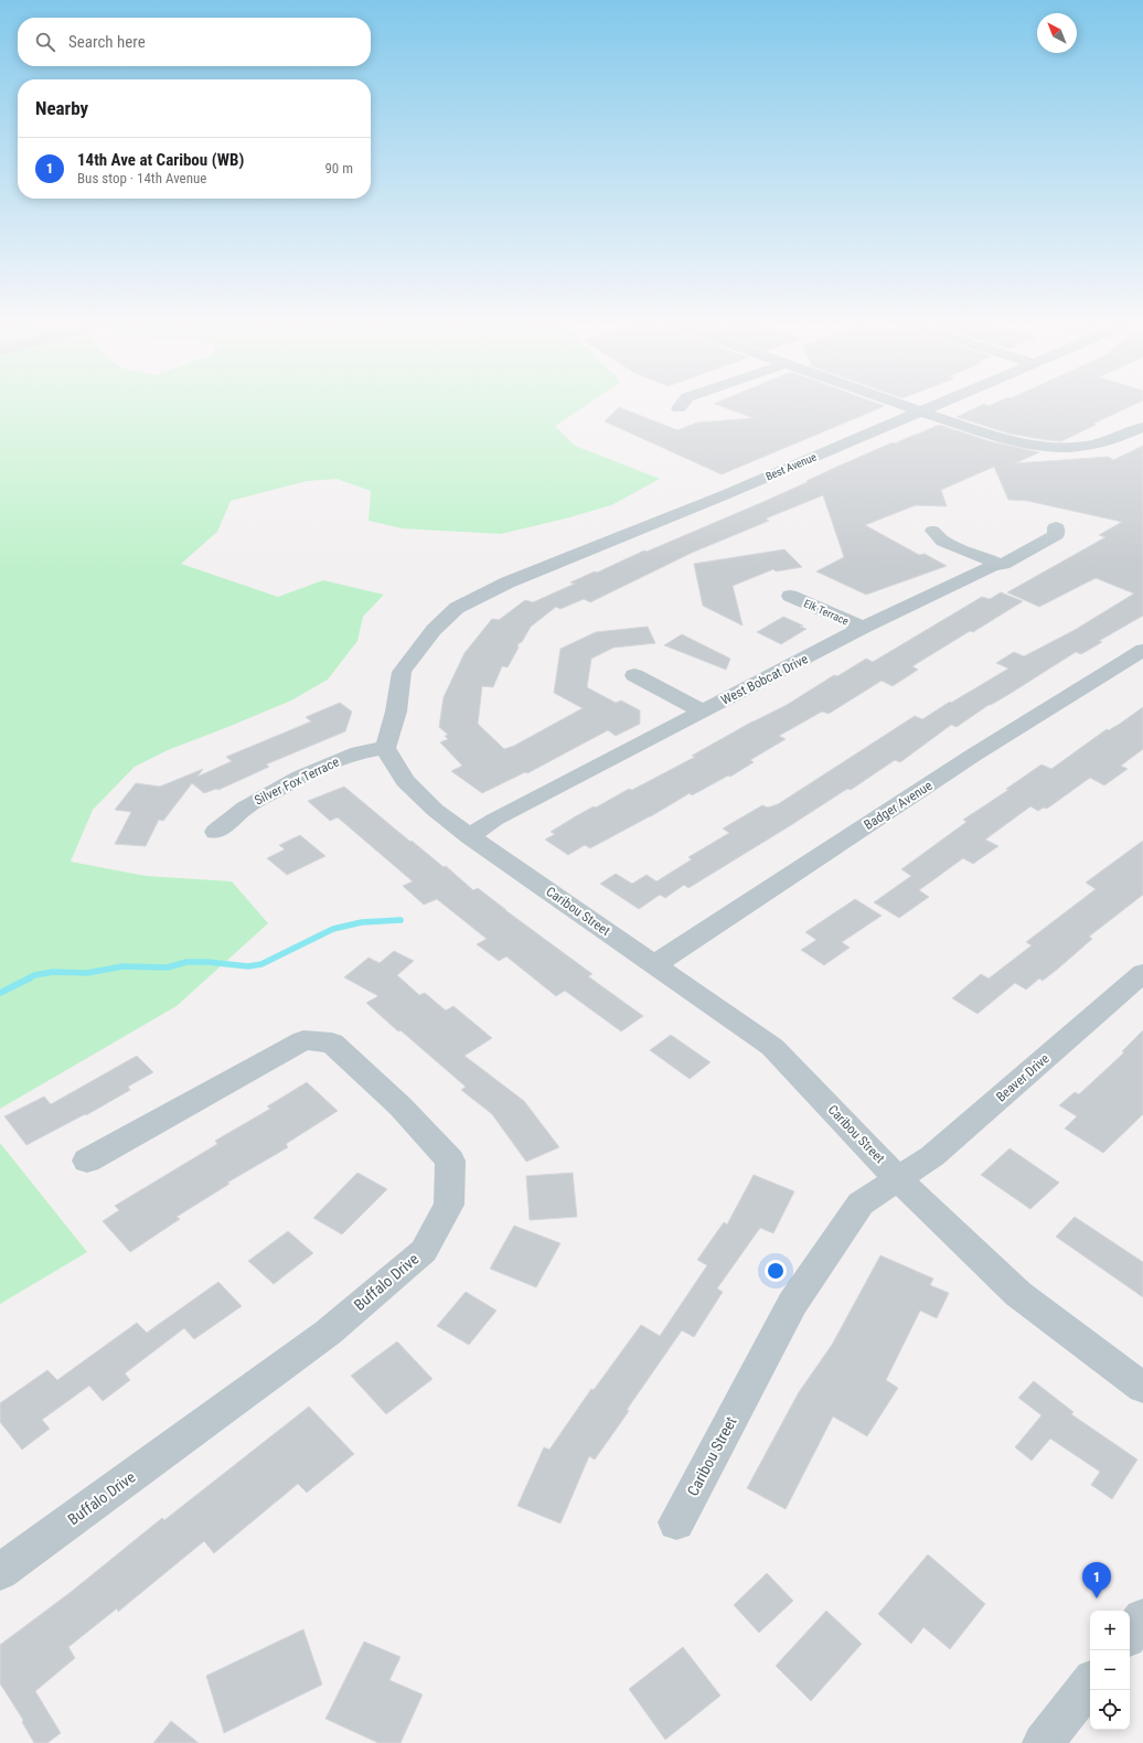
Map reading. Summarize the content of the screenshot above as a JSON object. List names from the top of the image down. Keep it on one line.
{"streets":{"street":["Best Avenue","Elk Terrace","West Bobcat Drive","Silver Fox Terrace","Badger Avenue","Caribou Street","Beaver Drive","Buffalo Drive"]},"crossings":[["Best Avenue","Silver Fox Terrace"],["Best Avenue","Caribou Street"],["Elk Terrace","West Bobcat Drive"],["West Bobcat Drive","Caribou Street"],["Silver Fox Terrace","Caribou Street"],["Badger Avenue","Caribou Street"],["Caribou Street","Beaver Drive"]],"north":"top left","page":{"search":"Search here","heading":"Nearby","list":[{"mark":"1","name":"14th Ave at Caribou (WB)","note":"Bus stop · 14th Avenue","value":"90 m"}],"pins":"1","map_buttons":["+","−"]}}
